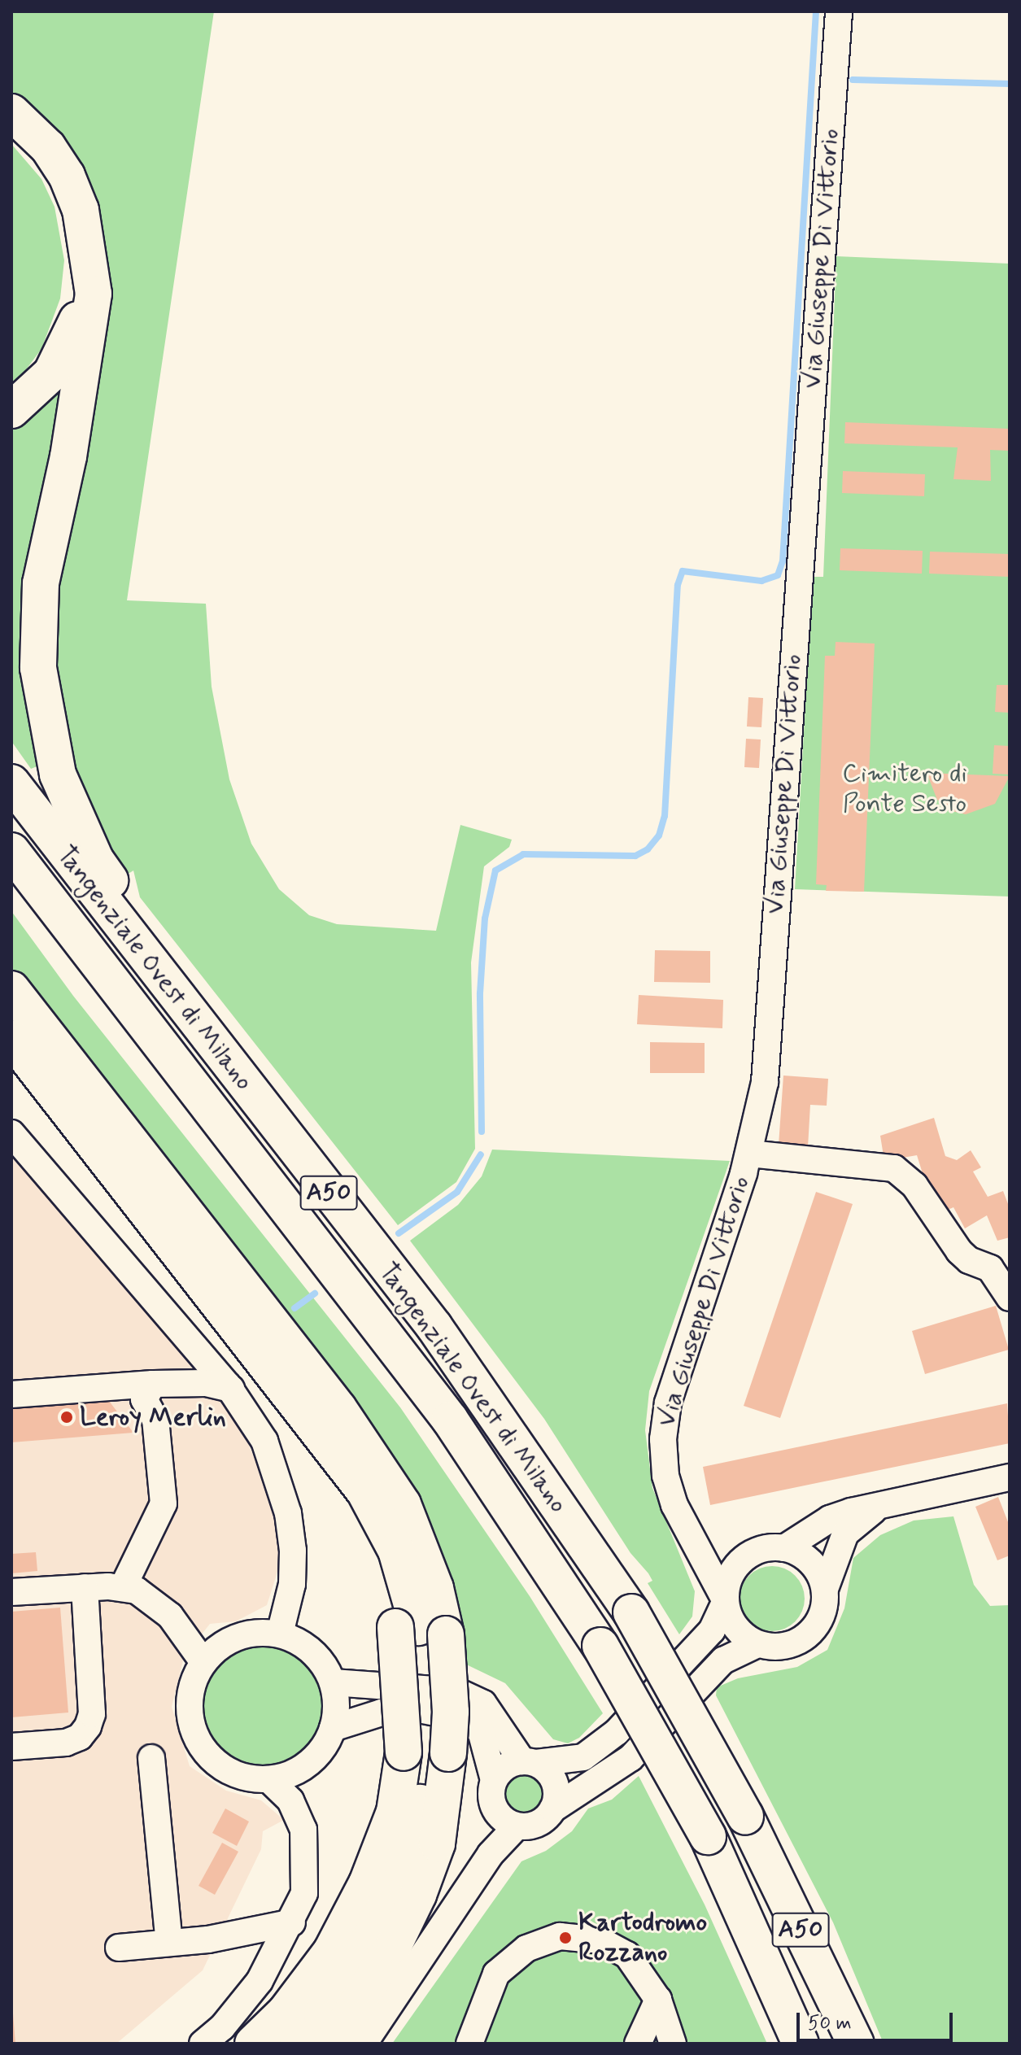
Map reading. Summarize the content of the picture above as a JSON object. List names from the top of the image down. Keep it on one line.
{"streets":{"highway":["Tangenziale Ovest di Milano","A50"],"street":["Via Giuseppe Di Vittorio"]},"parks":["Cimitero di Ponte Sesto"],"places":["Leroy Merlin","Kartodromo Rozzano"],"scale_bar":"50 m"}
